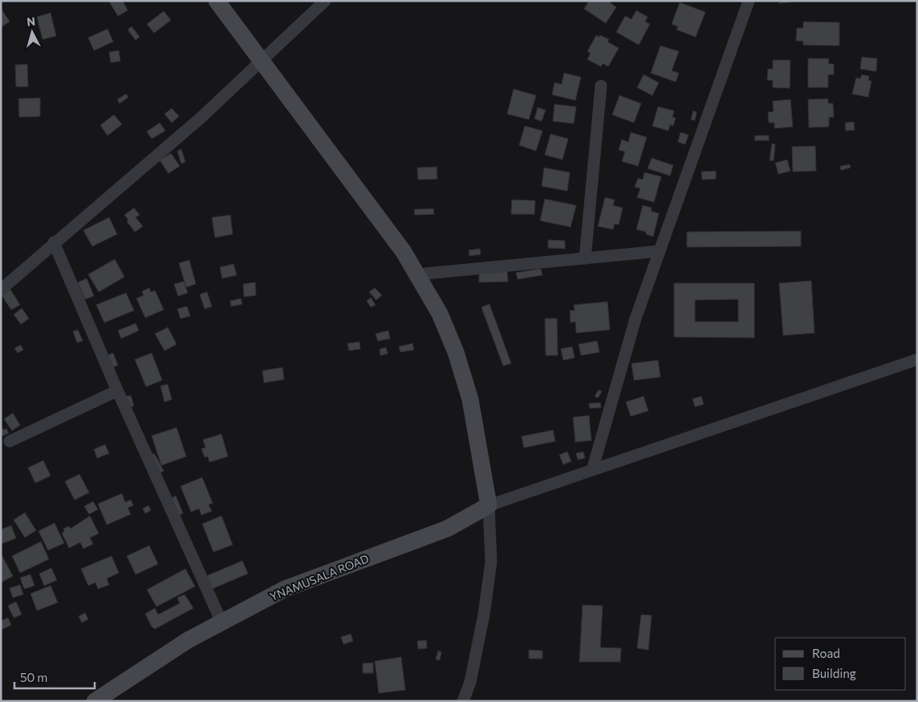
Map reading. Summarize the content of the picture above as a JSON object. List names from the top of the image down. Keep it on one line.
{"streets":{"main road":["YNAMUSALA ROAD"]},"legend":["Road","Building"],"scale_bar":"50 m","north":"top"}
